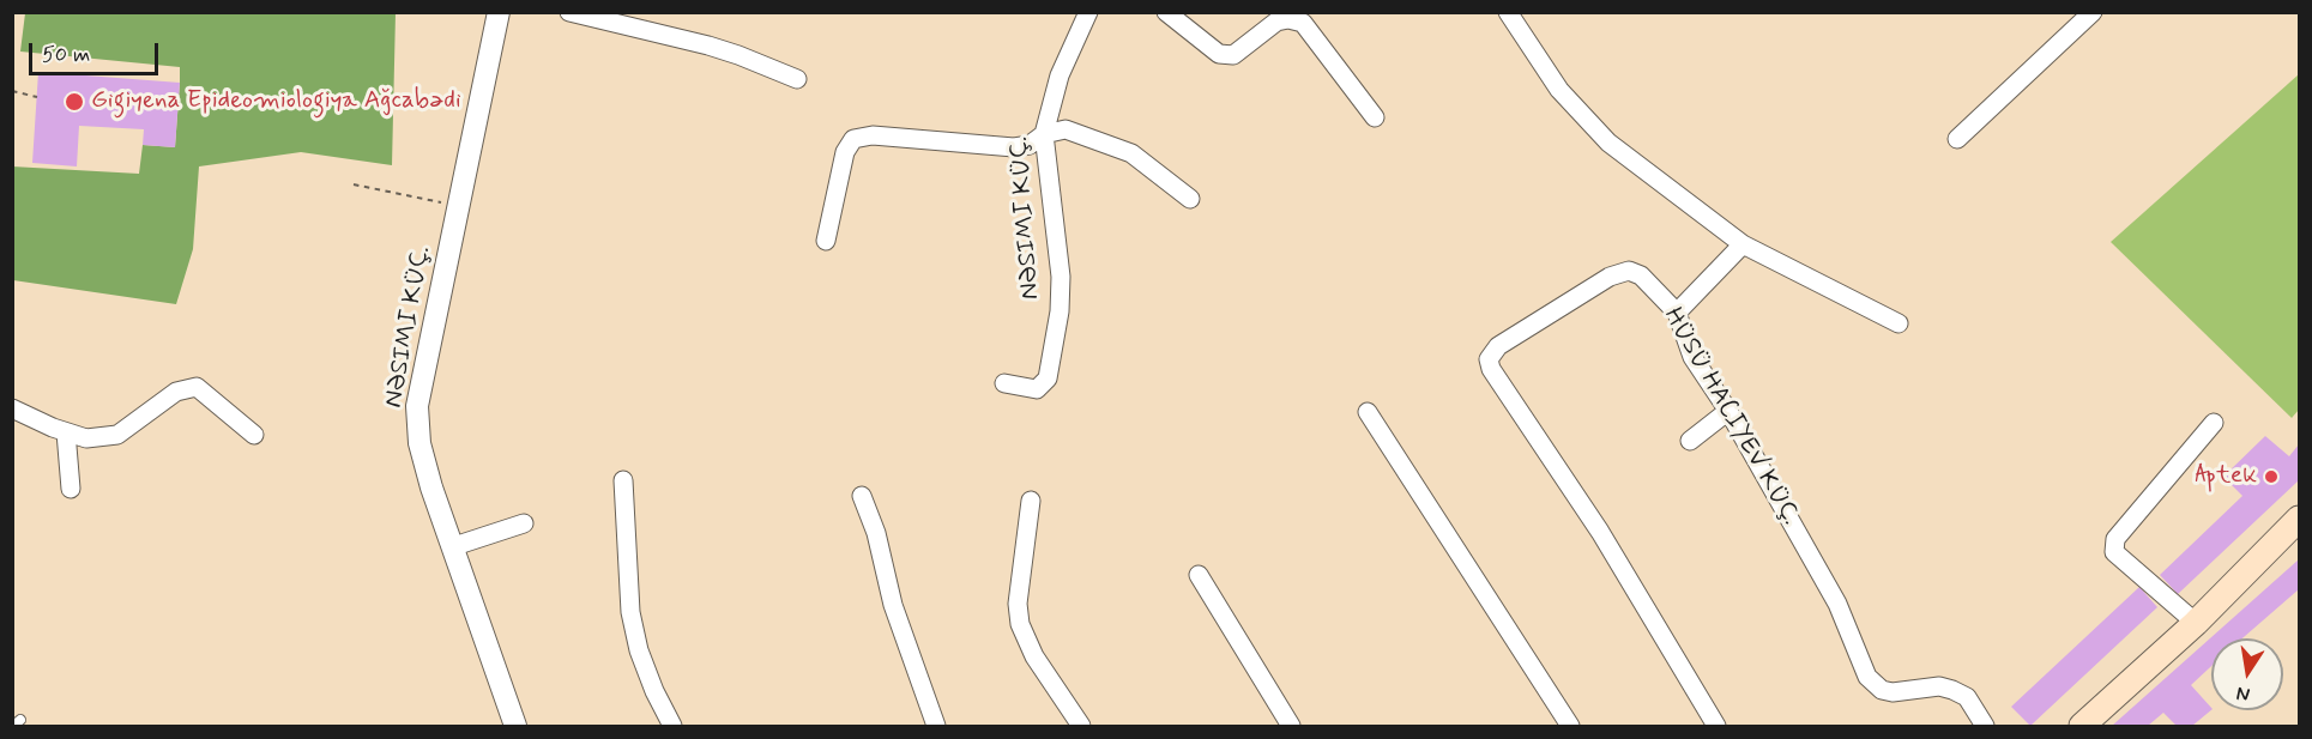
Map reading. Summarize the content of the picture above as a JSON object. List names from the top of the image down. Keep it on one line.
{"streets":{"street":["NƏSIMI KÜÇ."]},"places":["Gigiyena Epideomiologiya Ağcabədi","Aptek"],"scale_bar":"50 m","north":"bottom"}
